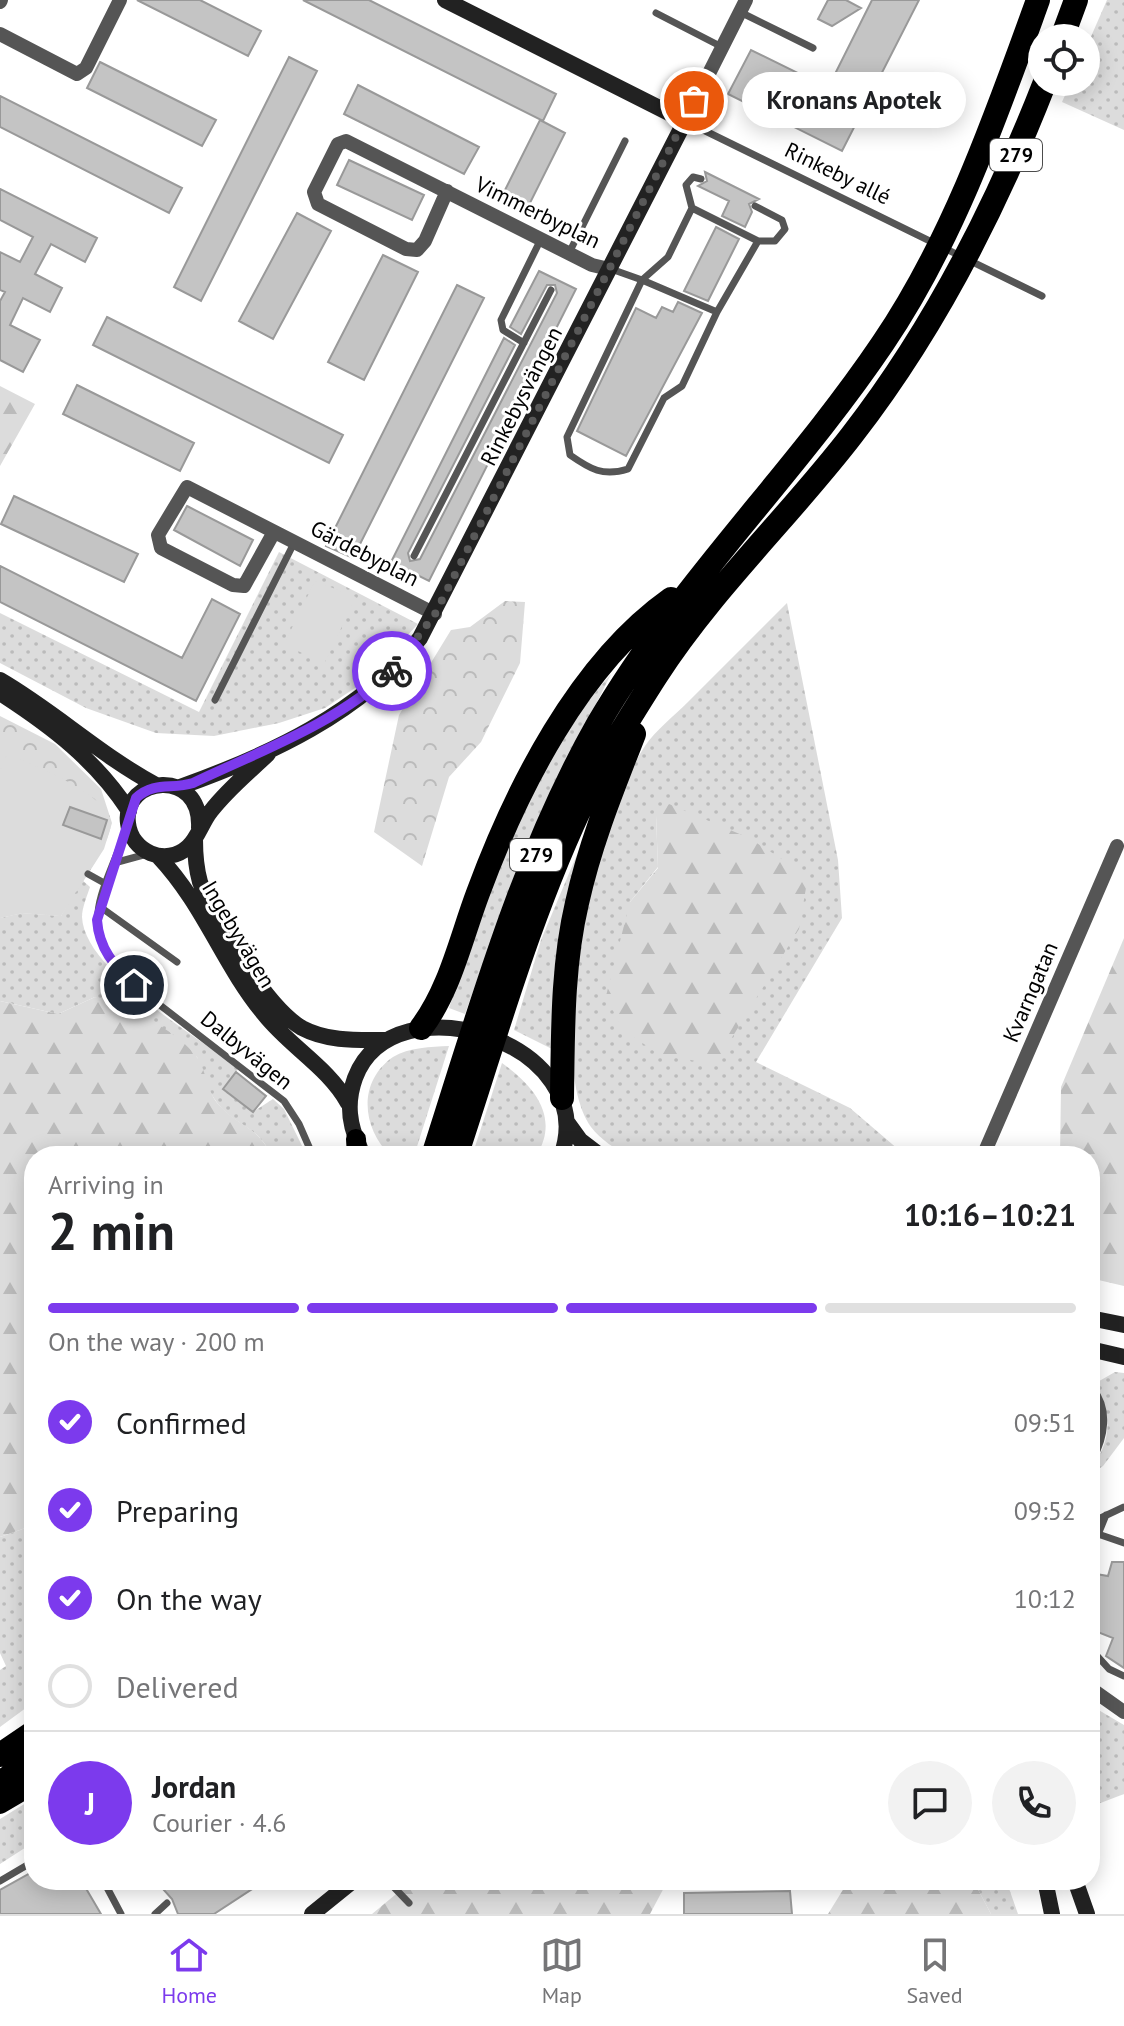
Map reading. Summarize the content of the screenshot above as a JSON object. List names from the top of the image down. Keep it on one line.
{"streets":{"highway":["279"],"street":["Rinkeby allé","Vimmerbyplan","Rinkebysvängen","Gärdebyplan","Ingebyvägen","Kvarngatan"],"lane":["Dalbyvägen"]},"crossings":[["Rinkeby allé","Rinkebysvängen"],["Vimmerbyplan","Rinkebysvängen"],["Rinkebysvängen","Gärdebyplan"],["Rinkebysvängen","Ingebyvägen"],["Rinkebysvängen","Dalbyvägen"],["Ingebyvägen","Dalbyvägen"]],"places":["Kronans Apotek"],"page":{"bubble":"Kronans Apotek","heading":["2 min","Arriving in","10:16–10:21"],"panel":["Jordan","Courier · 4.6"],"bar":"On the way · 200 m","list":[["Confirmed","09:51"],["Preparing","09:52"],["On the way","10:12"],"Delivered"],"round":"J","tabs":["Home","Map","Saved"]}}
